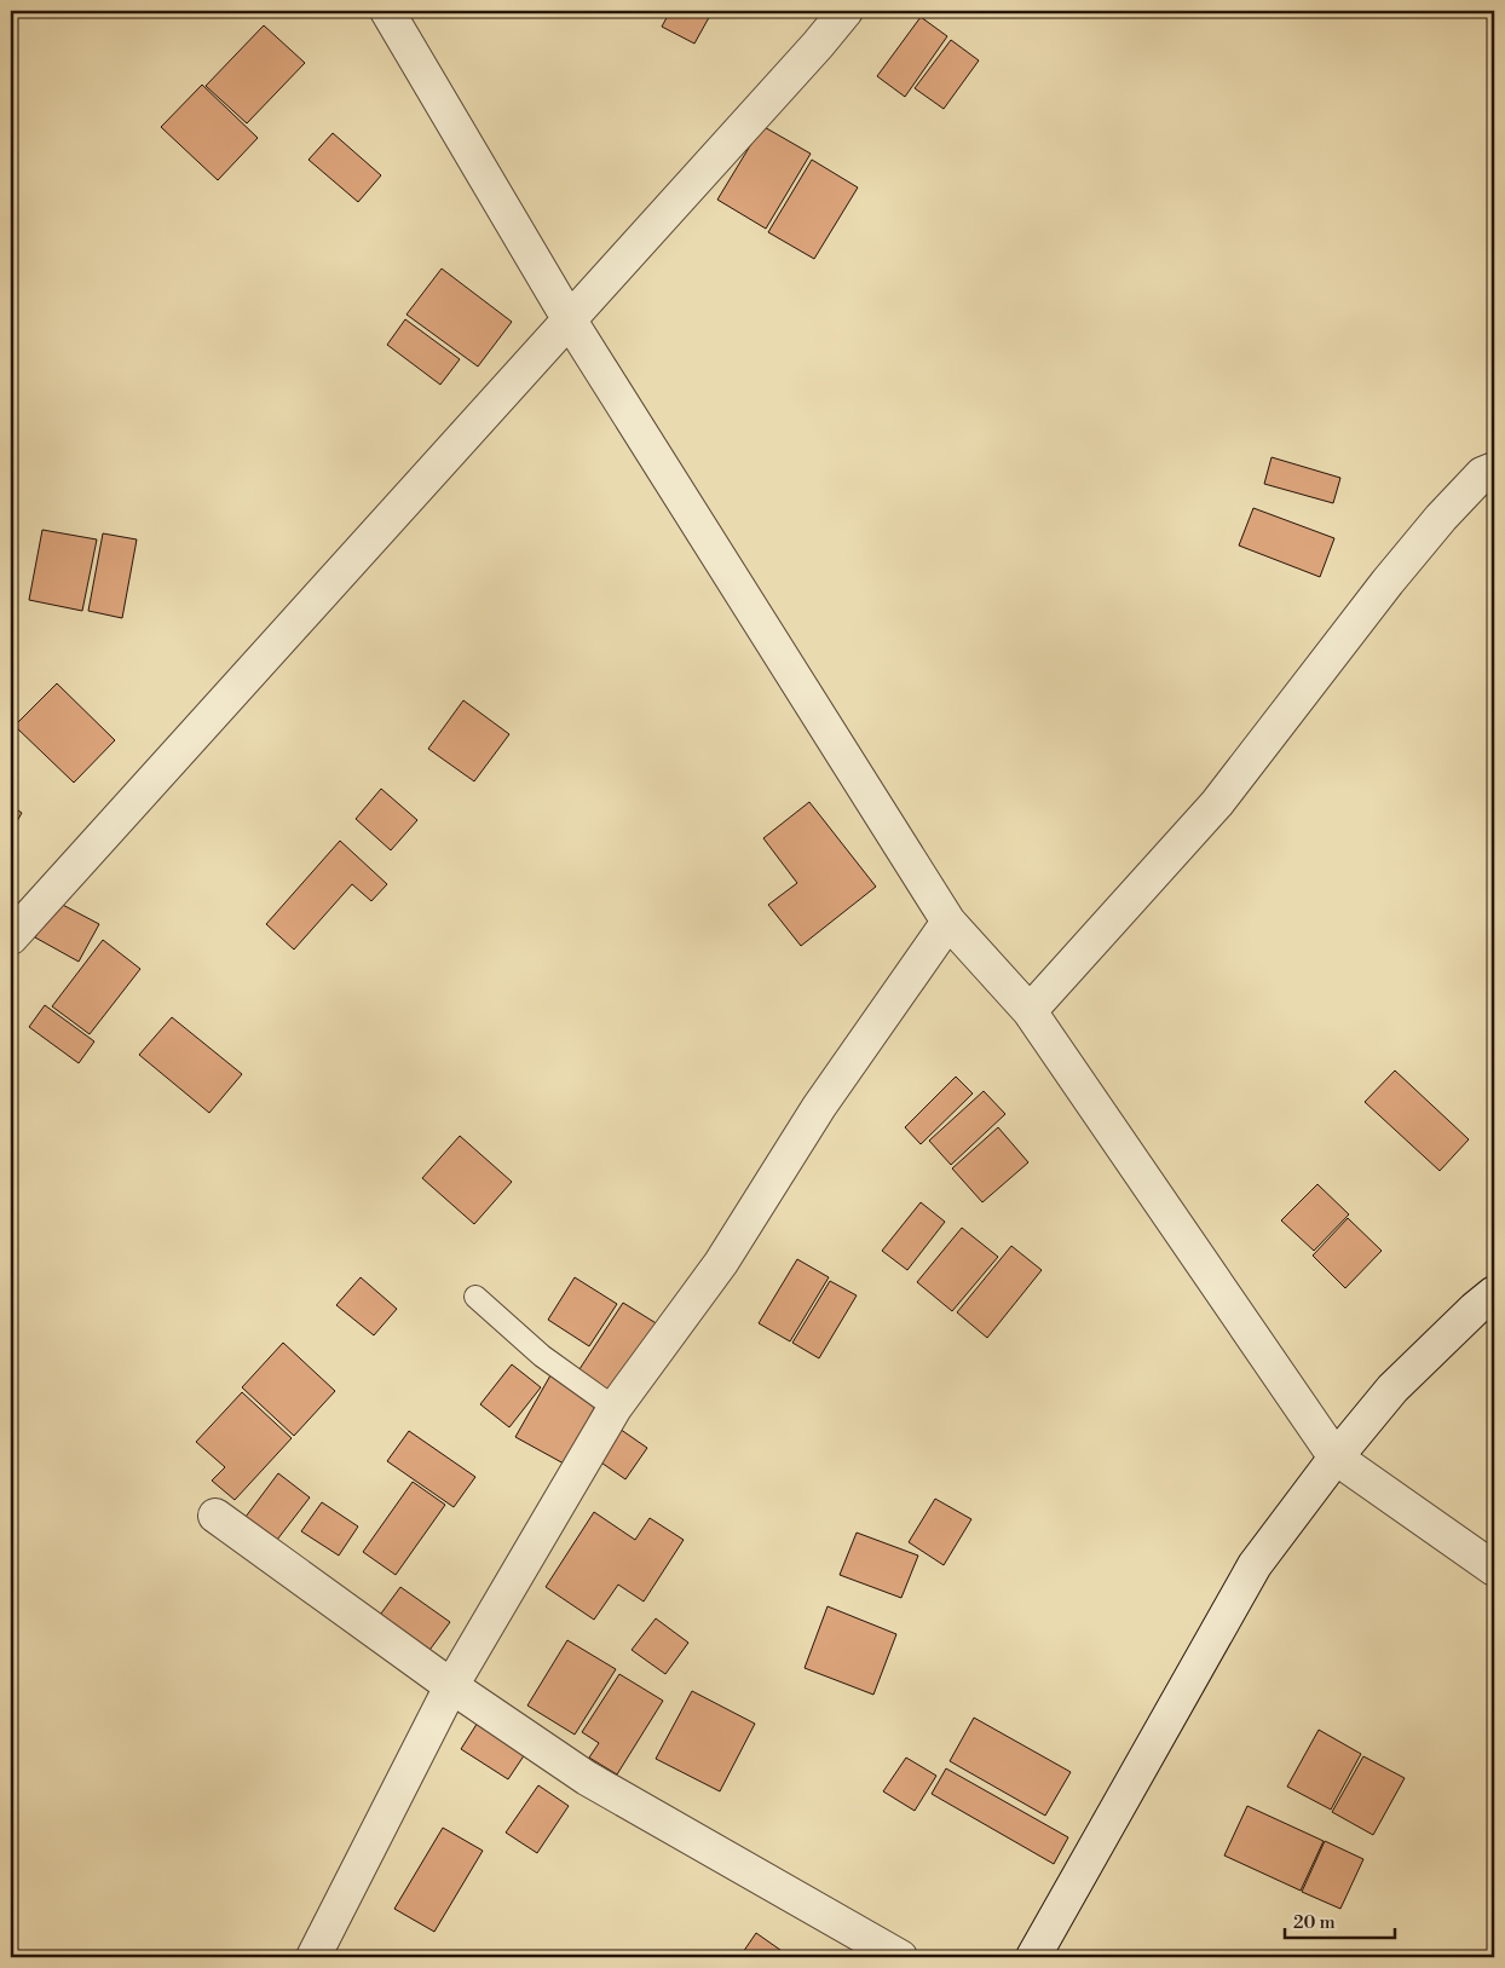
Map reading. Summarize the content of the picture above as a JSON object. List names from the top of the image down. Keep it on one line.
{"scale_bar":"20 m"}
